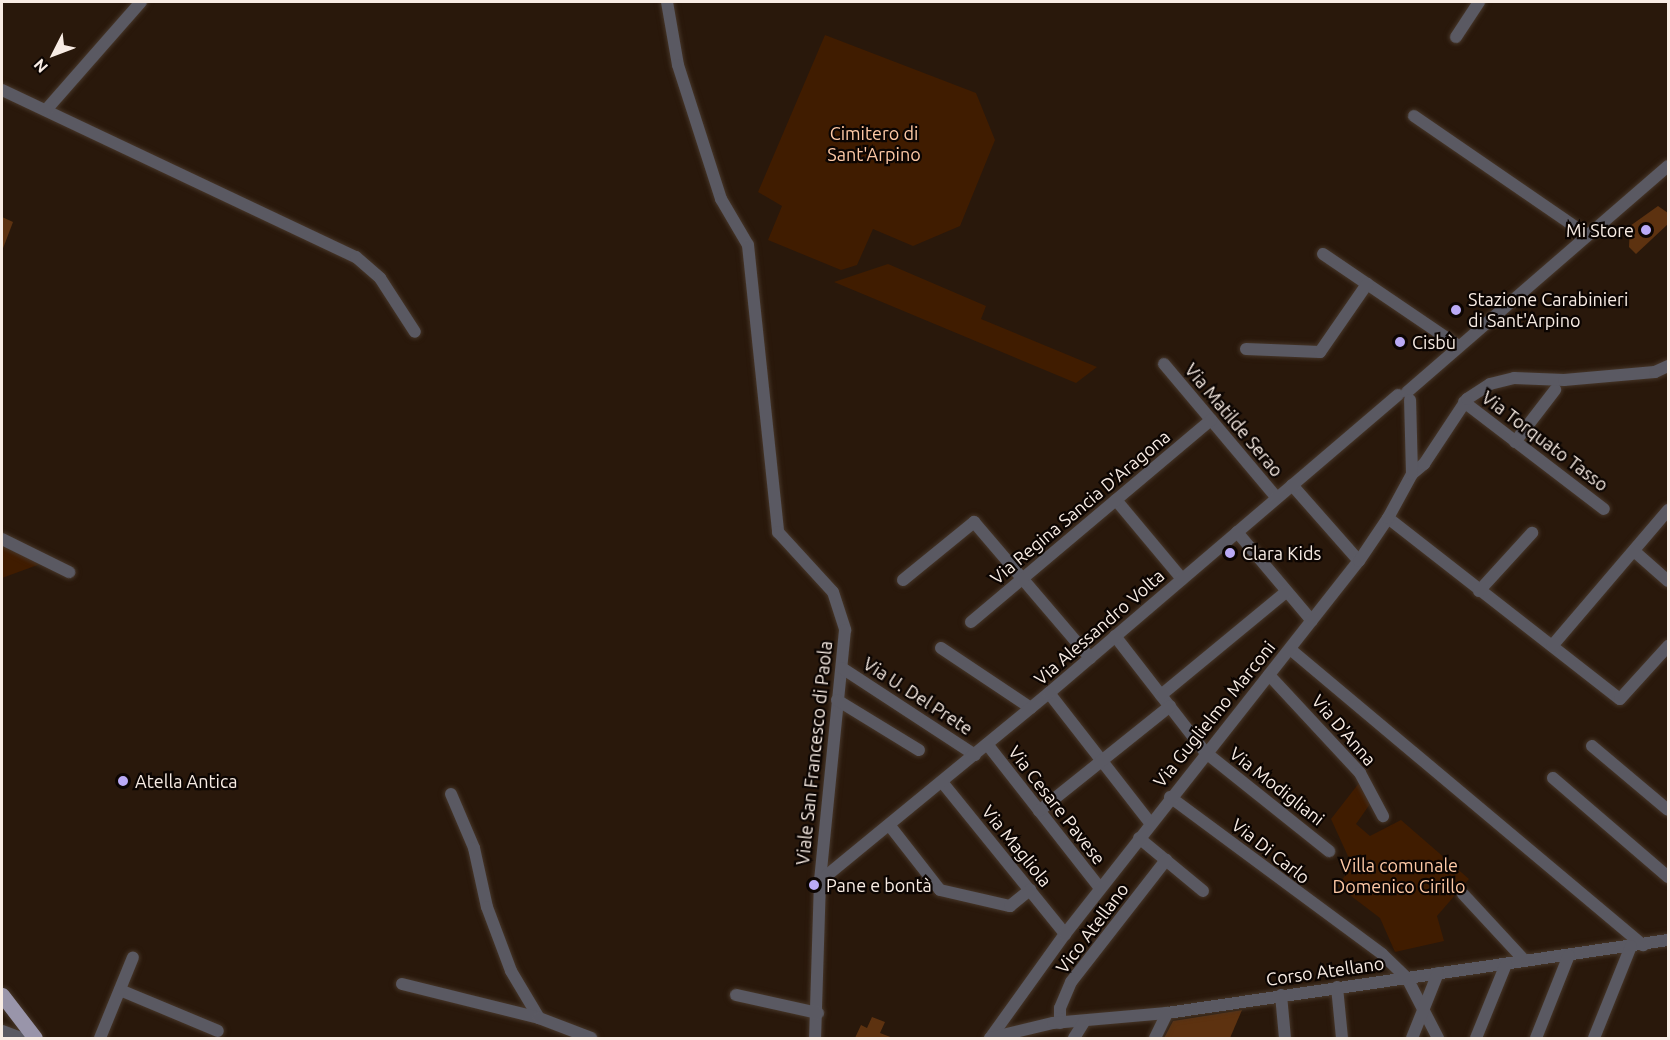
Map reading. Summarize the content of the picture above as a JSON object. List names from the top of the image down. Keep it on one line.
{"streets":{"street":["Via Matilde Serao","Via Torquato Tasso","Via Regina Sancia D'Aragona","Via Alessandro Volta","Via U. Del Prete","Via Guglielmo Marconi","Via D'Anna","Viale San Francesco di Paola","Via Modigliani","Via Cesare Pavese","Via Magliola","Via Di Carlo","Vico Atellano","Corso Atellano"]},"crossings":[["Via Matilde Serao","Via Regina Sancia D'Aragona"],["Via Matilde Serao","Via Alessandro Volta"],["Via Torquato Tasso","Via Guglielmo Marconi"],["Via Alessandro Volta","Via U. Del Prete"],["Via Alessandro Volta","Viale San Francesco di Paola"],["Via Alessandro Volta","Via Modigliani"],["Via Alessandro Volta","Via Cesare Pavese"],["Via Alessandro Volta","Via Magliola"],["Via U. Del Prete","Viale San Francesco di Paola"],["Via Guglielmo Marconi","Via D'Anna"],["Via Guglielmo Marconi","Via Modigliani"],["Via Guglielmo Marconi","Via Cesare Pavese"],["Via Guglielmo Marconi","Via Magliola"],["Via Guglielmo Marconi","Via Di Carlo"],["Via Guglielmo Marconi","Corso Atellano"],["Via Di Carlo","Corso Atellano"],["Vico Atellano","Corso Atellano"]],"parks":["Cimitero di Sant'Arpino","Villa comunale Domenico Cirillo"],"places":["Mi Store","Stazione Carabinieri di Sant'Arpino","Cisbù","Clara Kids","Atella Antica","Pane e bontà"],"north":"bottom left"}
